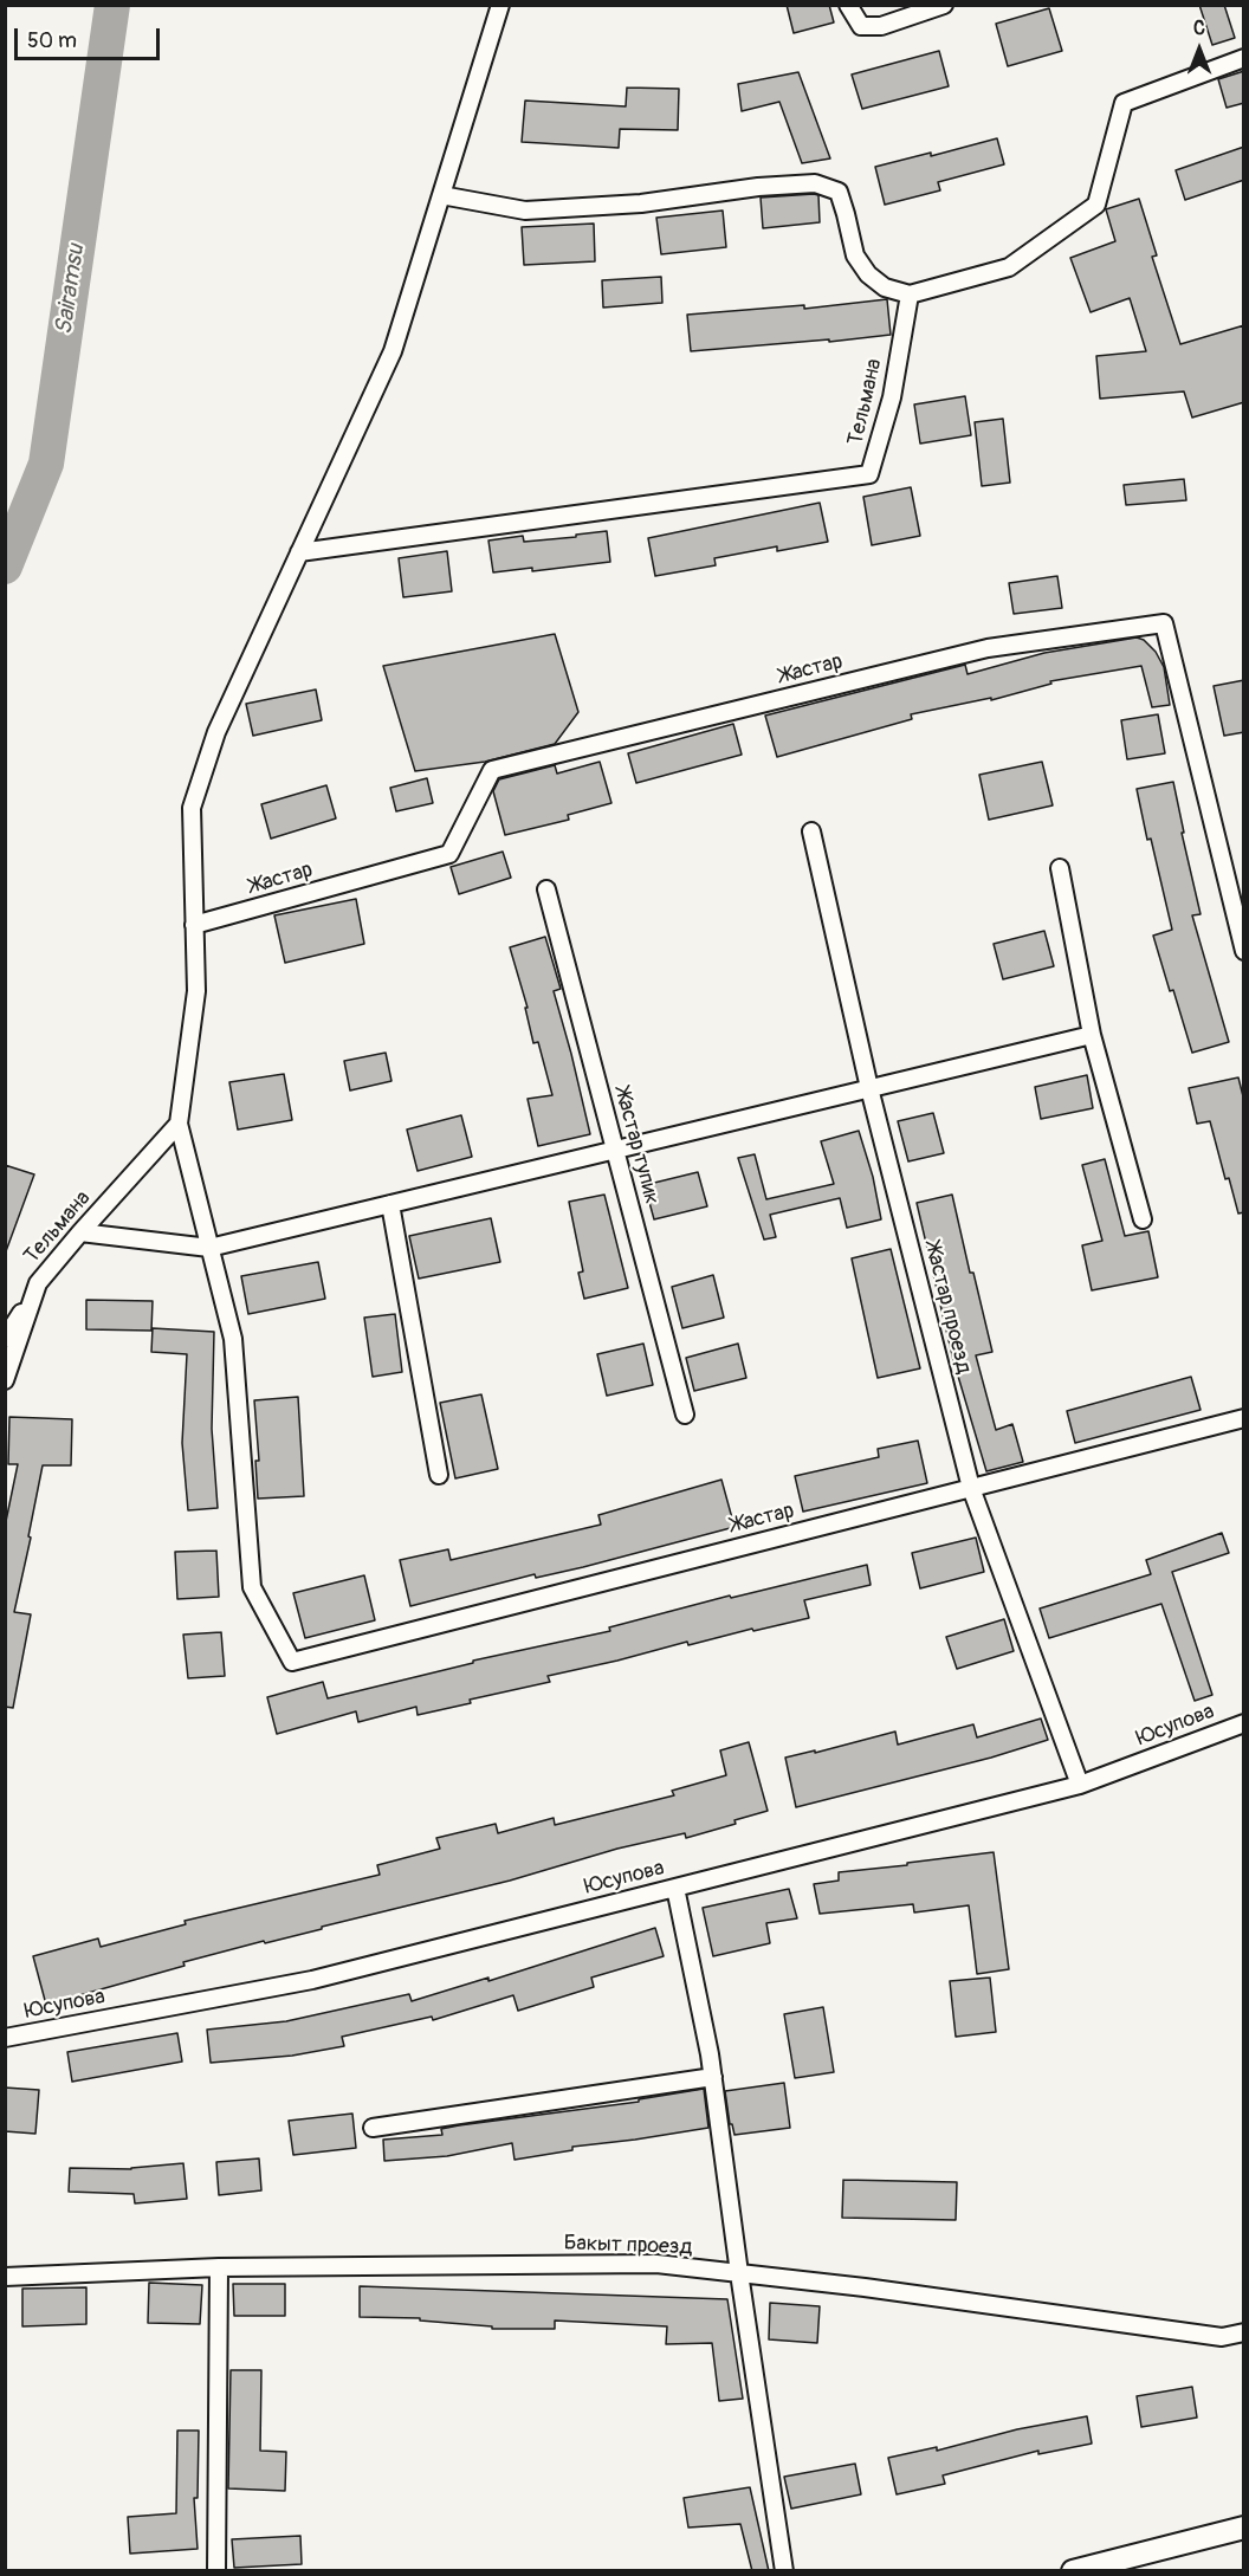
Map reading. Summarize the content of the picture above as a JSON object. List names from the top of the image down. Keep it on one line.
{"streets":{"street":["Тельмана","Жастар","Жастар тупик","Жастар проезд","Юсупова","Бакыт проезд"]},"crossings":[["Жастар","Жастар проезд"],["Жастар проезд","Юсупова"]],"water":["Sairamsu"],"scale_bar":"50 m","north":"top"}
